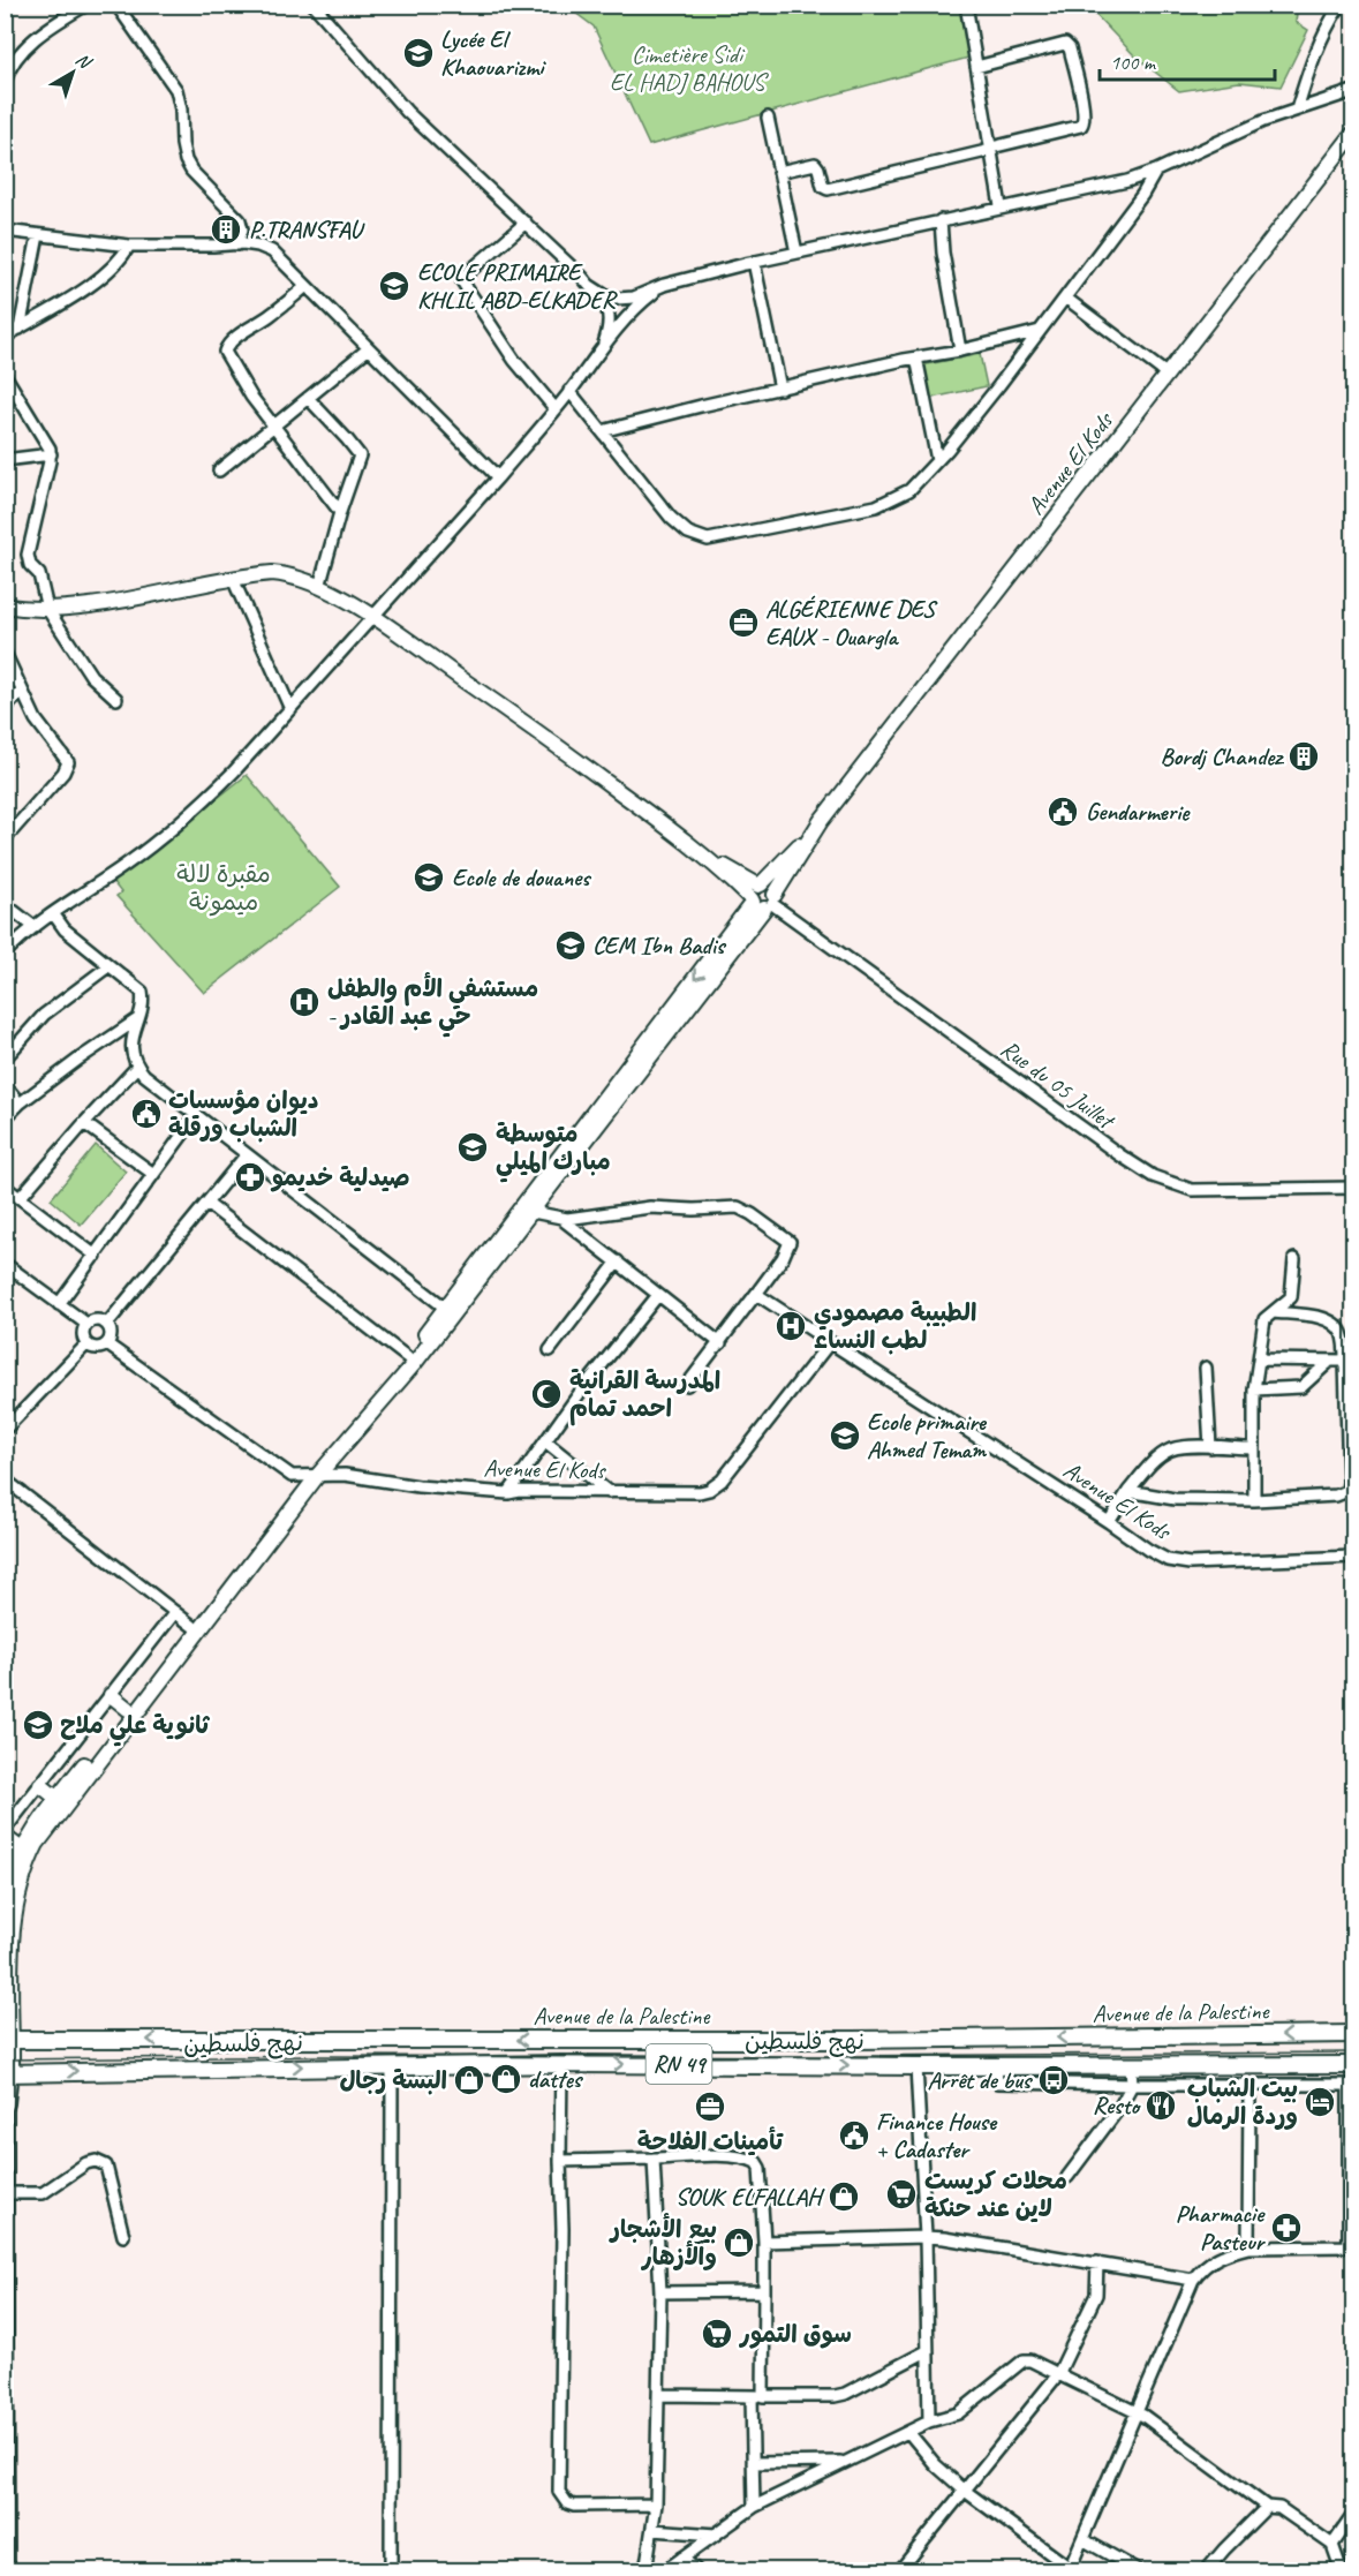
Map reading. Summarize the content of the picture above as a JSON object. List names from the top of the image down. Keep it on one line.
{"streets":{"main road":["Avenue El Kods","Avenue de la Palestine","نهج فلسطين","RN 49"],"street":["Rue du 05 Juillet"]},"crossings":[["Avenue El Kods","Rue du 05 Juillet"]],"one_way":["Avenue de la Palestine","نهج فلسطين"],"parks":["Cimetière Sidi EL HADJ BAHOUS","مقبرة لالة ميمونة"],"places":{"school or university":["Lycée El Khaouarizmi","ECOLE PRIMAIRE KHLIL ABD-ELKADER","Ecole de douanes","CEM Ibn Badis","متوسطة مبارك الميلي","Ecole primaire Ahmed Temam","ثانوية علي ملاح"],"building":["P.TRANSFAU","Bordj Chandez"],"office":["ALGÉRIENNE DES EAUX - Ouargla","تأمينات الفلاحة"],"public building":["Gendarmerie","ديوان مؤسسات الشباب ورقلة","Finance House + Cadaster"],"hospital":["مستشفي الأم والطفل - حي عبد القادر","الطبيبة مصمودي لطب النساء"],"pharmacy":["صيدلية خديمو","Pharmacie Pasteur"],"mosque":["المدرسة القرانية احمد تمام"],"shop":["dattes","البسة رجال","SOUK ELFALLAH","بيع الأشجار والأزهار"],"bus stop":["Arrêt de bus"],"hotel":["بيت الشباب وردة الرمال"],"restaurant":["Resto"],"supermarket":["محلات كريست لاين عند حنكة","سوق التمور"]},"scale_bar":"100 m","north":"top right"}
